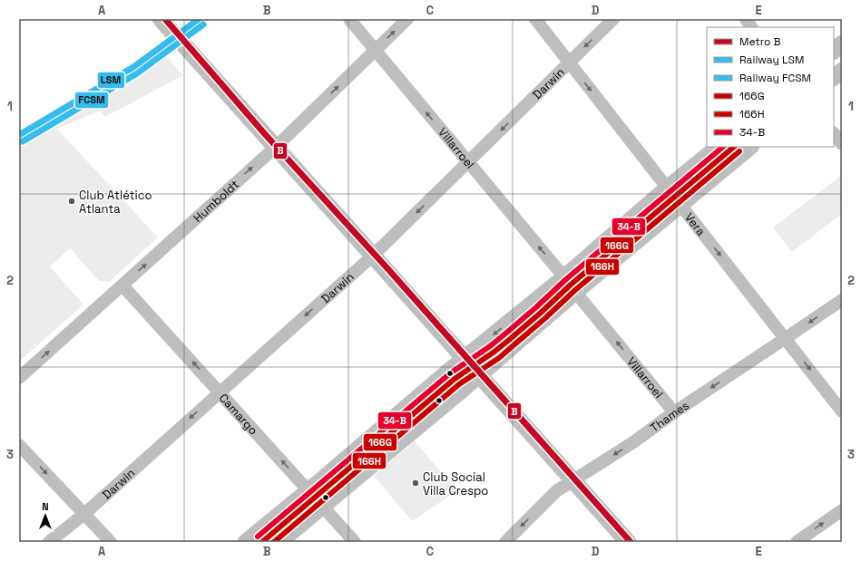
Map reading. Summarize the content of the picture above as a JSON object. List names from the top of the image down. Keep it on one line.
{"streets":{"street":["Darwin","Villarroel","Humboldt","Vera","Camargo","Thames"]},"crossings":[["Darwin","Villarroel"],["Darwin","Vera"],["Darwin","Camargo"],["Villarroel","Humboldt"],["Villarroel","Thames"],["Humboldt","Camargo"],["Vera","Thames"]],"one_way":["Darwin","Villarroel","Humboldt","Vera","Camargo","Thames"],"places":["Club Atlético Atlanta","Club Social Villa Crespo"],"lines":["metro line B","rail line LSM","rail line FCSM","transit line 166G","transit line 34-B","transit line 166H"],"legend":["Metro B","Railway LSM","Railway FCSM","166G","166H","34-B"],"north":"top","grid":{"columns":["A","B","C","D","E"],"rows":["1","2","3"]}}
